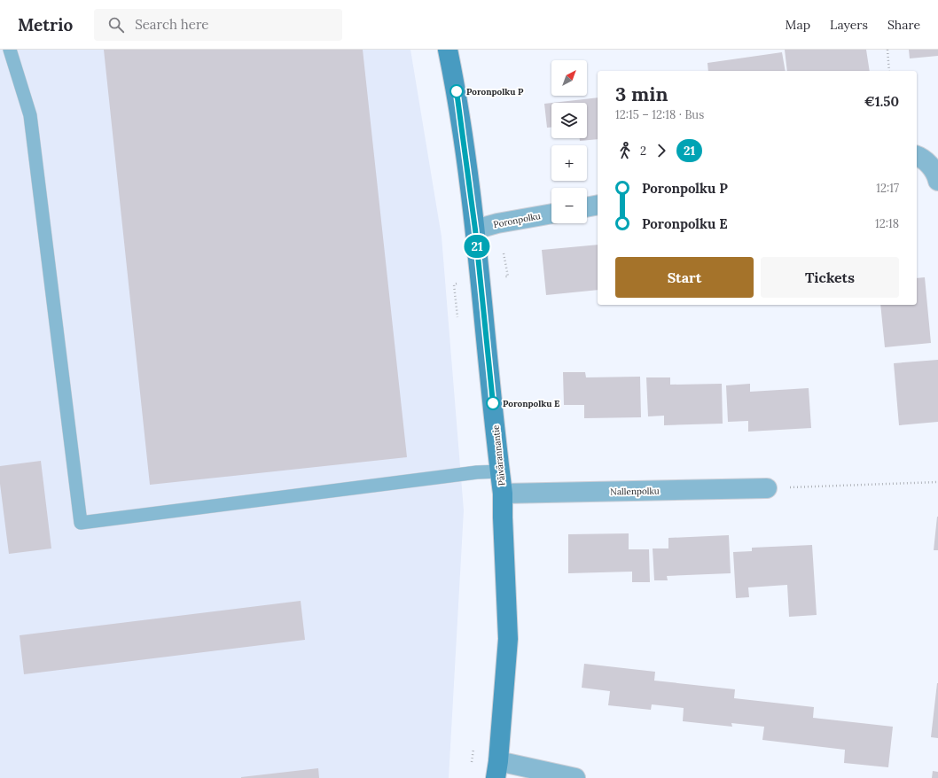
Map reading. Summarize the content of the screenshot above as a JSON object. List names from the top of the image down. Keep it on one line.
{"streets":{"street":["Poronpolku","Päivärannantie","Nallenpolku"]},"crossings":[["Poronpolku","Päivärannantie"],["Päivärannantie","Nallenpolku"]],"places":["Poronpolku P","Poronpolku E"],"lines":["bus line 21"],"north":"top right","page":{"header":"Metrio","search":"Search here","nav":["Map","Layers","Share"],"on_map":"21","map_buttons":["+","−"],"heading":["3 min","12:15 – 12:18 · Bus","€1.50"],"legs":["2","21"],"list":[{"name":"Poronpolku P","value":"12:17"},{"name":"Poronpolku E","value":"12:18"}],"buttons":["Start","Tickets"]}}
